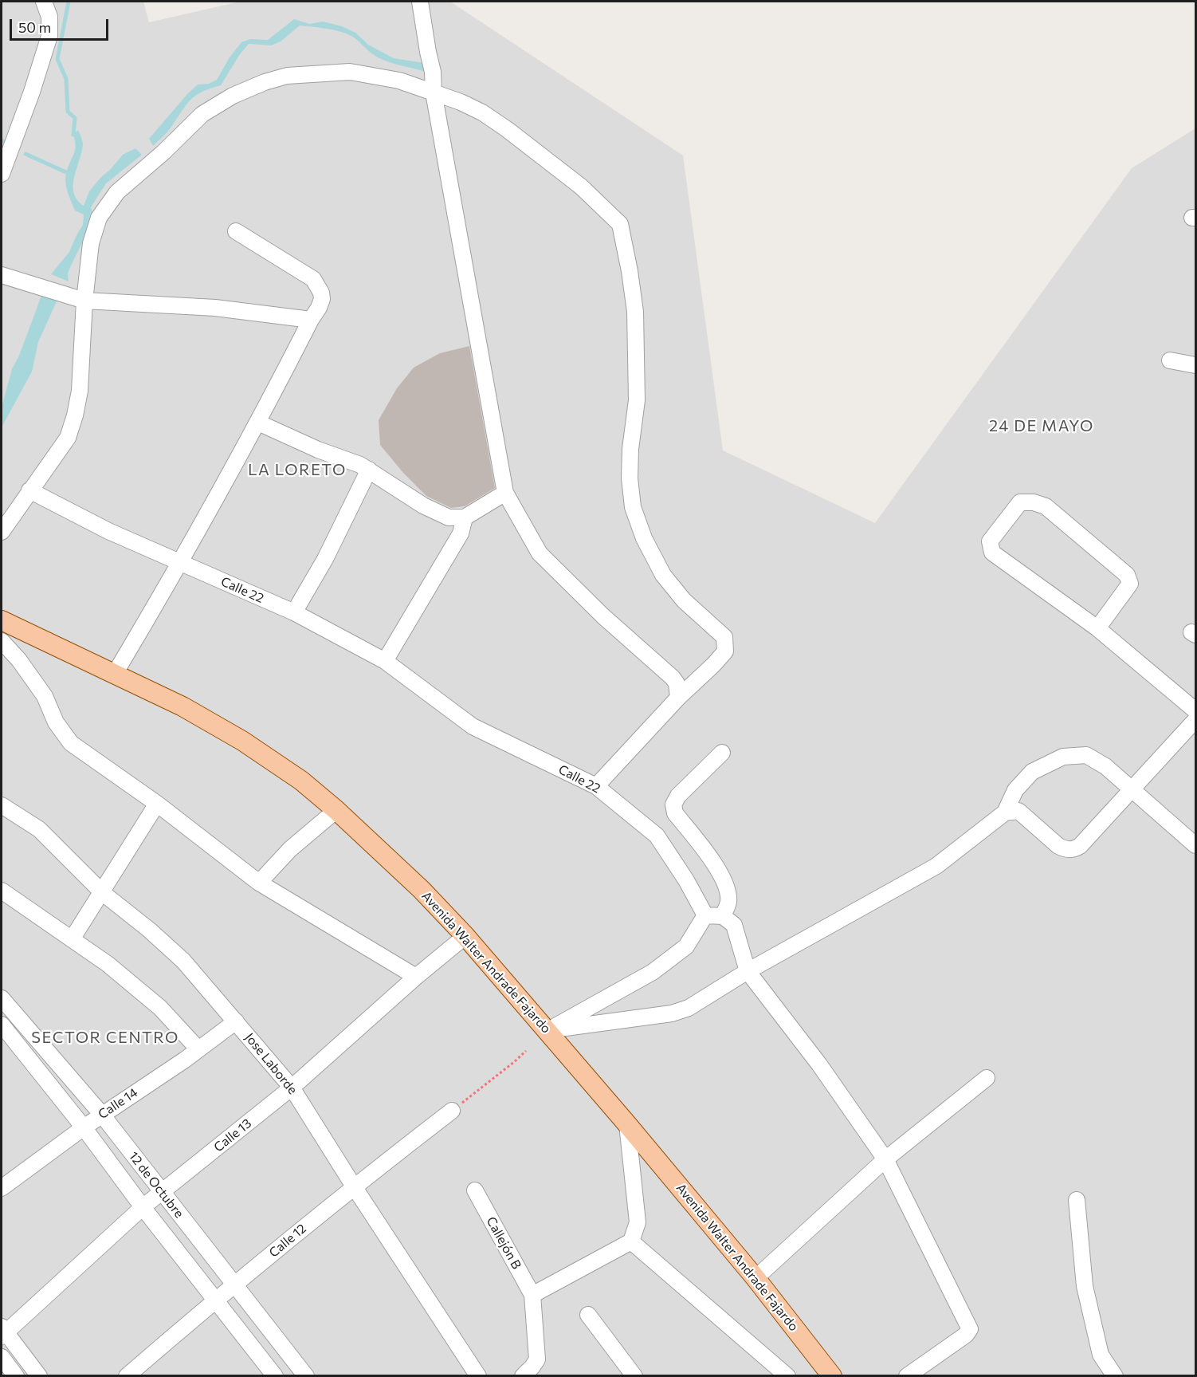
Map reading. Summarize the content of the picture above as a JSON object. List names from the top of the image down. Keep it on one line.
{"streets":{"main road":["Avenida Walter Andrade Fajardo"],"street":["Calle 22","Jose Laborde","Calle 14","Calle 13","12 de Octubre","Calle 12","Callejón B"]},"crossings":[["Avenida Walter Andrade Fajardo","Calle 13"],["Jose Laborde","Calle 14"],["Jose Laborde","Calle 13"],["Jose Laborde","Calle 12"],["Calle 14","12 de Octubre"],["Calle 13","12 de Octubre"],["12 de Octubre","Calle 12"]],"districts":["24 DE MAYO","LA LORETO","SECTOR CENTRO"],"scale_bar":"50 m"}
